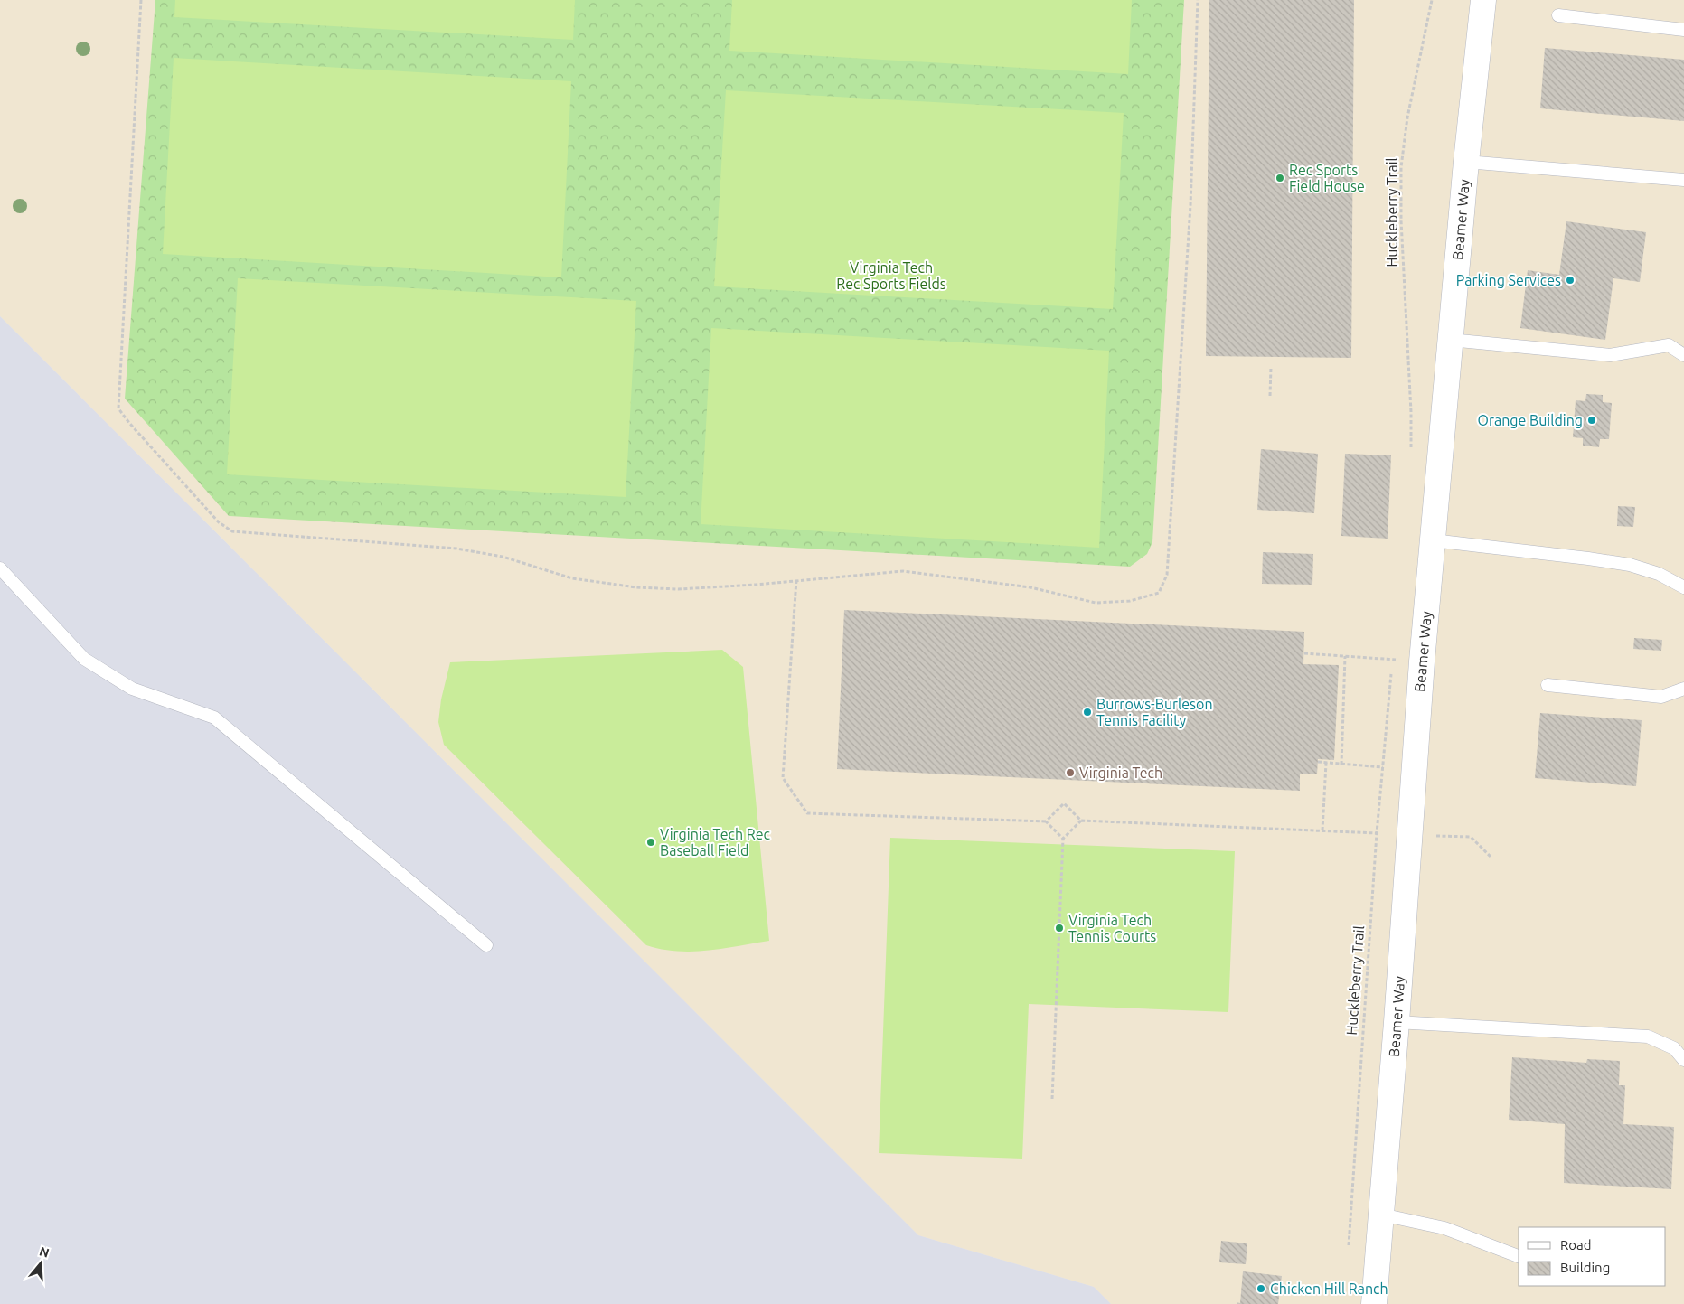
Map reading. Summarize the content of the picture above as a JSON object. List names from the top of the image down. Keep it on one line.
{"streets":{"street":["Beamer Way"],"path":["Huckleberry Trail"]},"parks":["Virginia Tech Rec Sports Fields"],"places":["Rec Sports Field House","Parking Services","Orange Building","Burrows-Burleson Tennis Facility","Virginia Tech","Virginia Tech Rec Baseball Field","Virginia Tech Tennis Courts","Chicken Hill Ranch"],"legend":["Road","Building"],"north":"top"}
